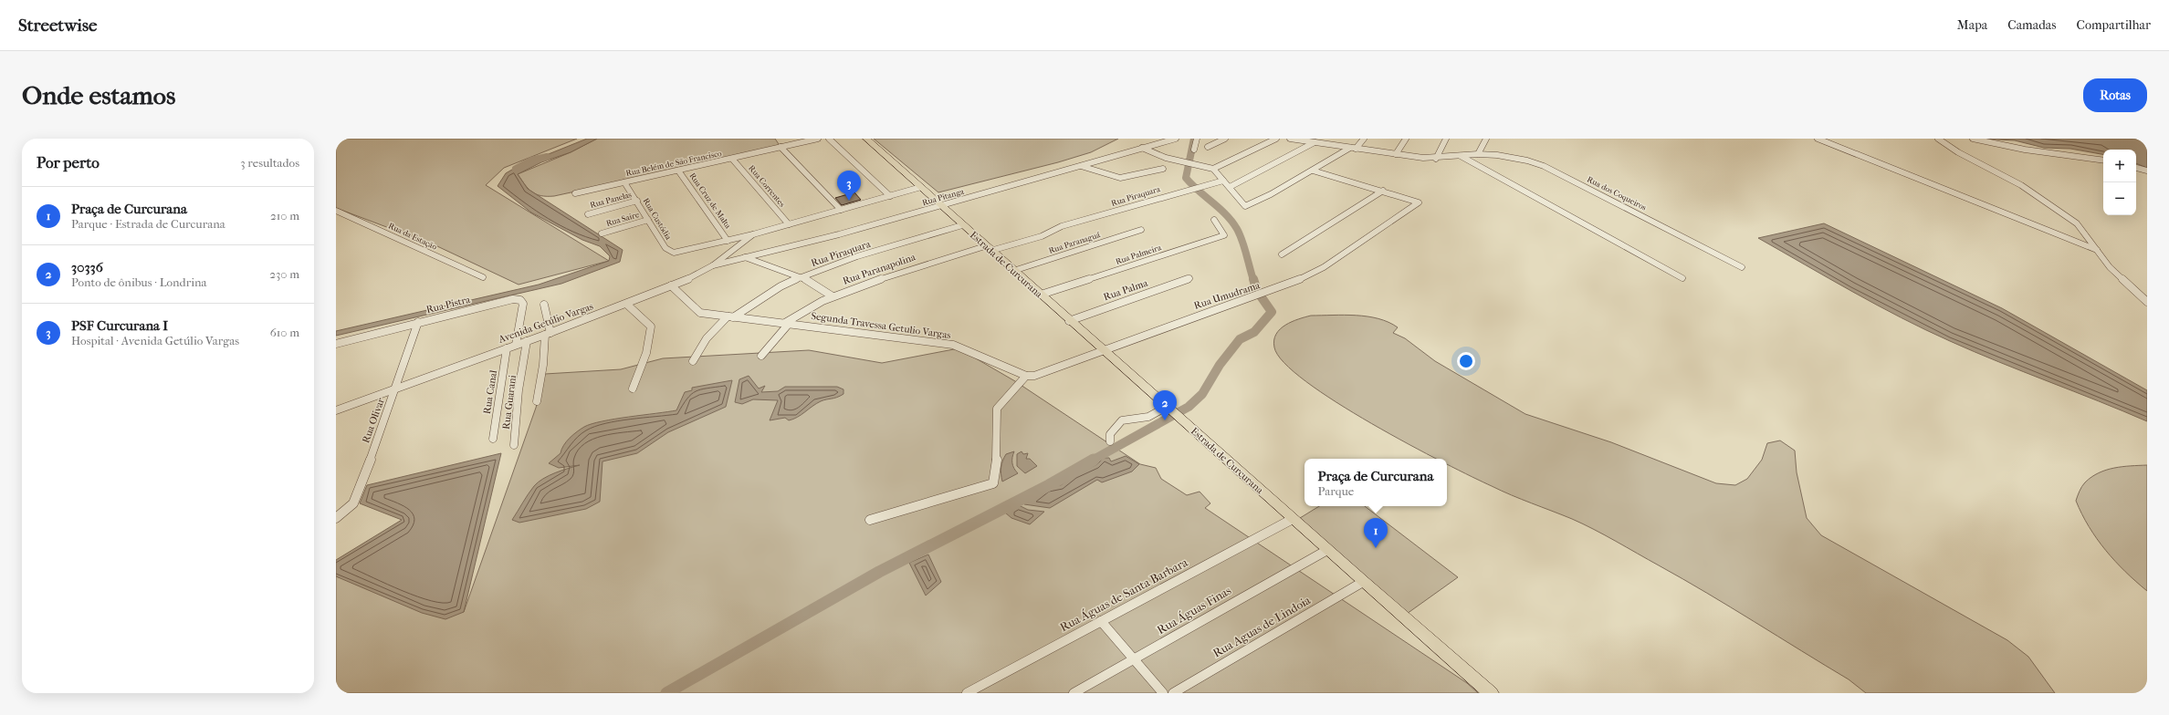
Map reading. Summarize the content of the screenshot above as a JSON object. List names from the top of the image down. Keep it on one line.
{"streets":{"main road":["Estrada de Curcurana"],"street":["Rua Belém de São Francisco","Rua Correntes","Rua dos Coqueiros","Rua Piraquara","Rua Pitanga","Rua Panelas","Rua Cruz de Malta","Rua Saire","Rua Custódia","Rua da Estação","Rua Paranaguá","Rua Palmeira","Rua Paranapolina","Rua Palma","Rua Umudrama","Rua Pistra","Avenida Getúlio Vargas","Segunda Travessa Getulio Vargas","Rua Canal","Rua Guarani","Rua Olivar","Rua Águas de Santa Barbara","Rua Águas Finas","Rua Aguas de Lindoia"]},"crossings":[["Rua Belém de São Francisco","Rua Correntes"],["Rua Belém de São Francisco","Rua Cruz de Malta"],["Rua Belém de São Francisco","Rua Custódia"],["Rua Correntes","Avenida Getúlio Vargas"],["Rua Piraquara","Rua Pitanga"],["Rua Piraquara","Estrada de Curcurana"],["Rua Piraquara","Rua Paranapolina"],["Rua Piraquara","Segunda Travessa Getulio Vargas"],["Rua Pitanga","Estrada de Curcurana"],["Rua Pitanga","Avenida Getúlio Vargas"],["Rua Panelas","Rua Custódia"],["Rua Cruz de Malta","Avenida Getúlio Vargas"],["Rua Saire","Rua Custódia"],["Rua Custódia","Avenida Getúlio Vargas"],["Rua Paranaguá","Estrada de Curcurana"],["Rua Palmeira","Estrada de Curcurana"],["Estrada de Curcurana","Rua Paranapolina"],["Estrada de Curcurana","Rua Palma"],["Estrada de Curcurana","Rua Umudrama"],["Estrada de Curcurana","Avenida Getúlio Vargas"],["Estrada de Curcurana","Rua Águas de Santa Barbara"],["Estrada de Curcurana","Rua Águas Finas"],["Estrada de Curcurana","Rua Aguas de Lindoia"],["Rua Paranapolina","Segunda Travessa Getulio Vargas"],["Rua Umudrama","Segunda Travessa Getulio Vargas"],["Rua Pistra","Avenida Getúlio Vargas"],["Rua Pistra","Rua Olivar"],["Avenida Getúlio Vargas","Segunda Travessa Getulio Vargas"],["Avenida Getúlio Vargas","Rua Canal"],["Avenida Getúlio Vargas","Rua Guarani"],["Avenida Getúlio Vargas","Rua Olivar"]],"page":{"header":"Streetwise","nav":["Mapa","Camadas","Compartilhar"],"buttons":"Rotas","title":"Onde estamos","heading":["Por perto","3 resultados"],"map_buttons":["+","−"],"pins":["3","2","1"],"list":[{"mark":"1","name":"Praça de Curcurana","note":"Parque · Estrada de Curcurana","value":"210 m"},{"mark":"2","name":"30336","note":"Ponto de ônibus · Londrina","value":"230 m"},{"mark":"3","name":"PSF Curcurana I","note":"Hospital · Avenida Getúlio Vargas","value":"610 m"}],"popup":["Praça de Curcurana","Parque"]}}
